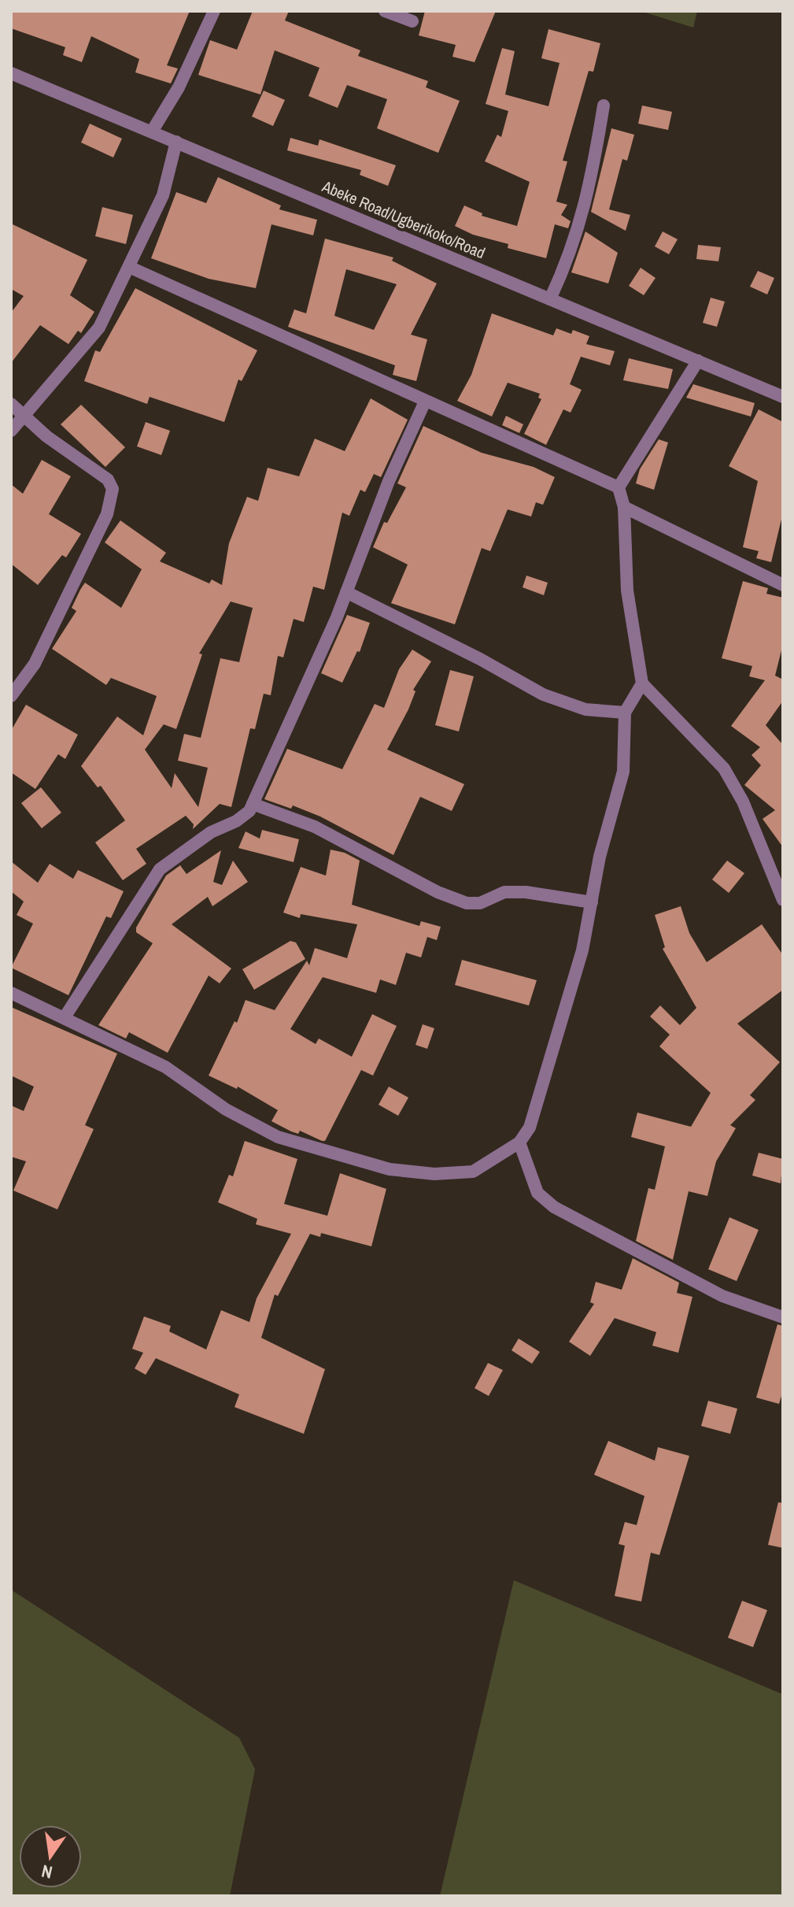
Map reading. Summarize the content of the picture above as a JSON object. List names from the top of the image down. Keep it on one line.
{"streets":{"street":["Abeke Road/Ugberikoko/Road"]},"north":"bottom"}
